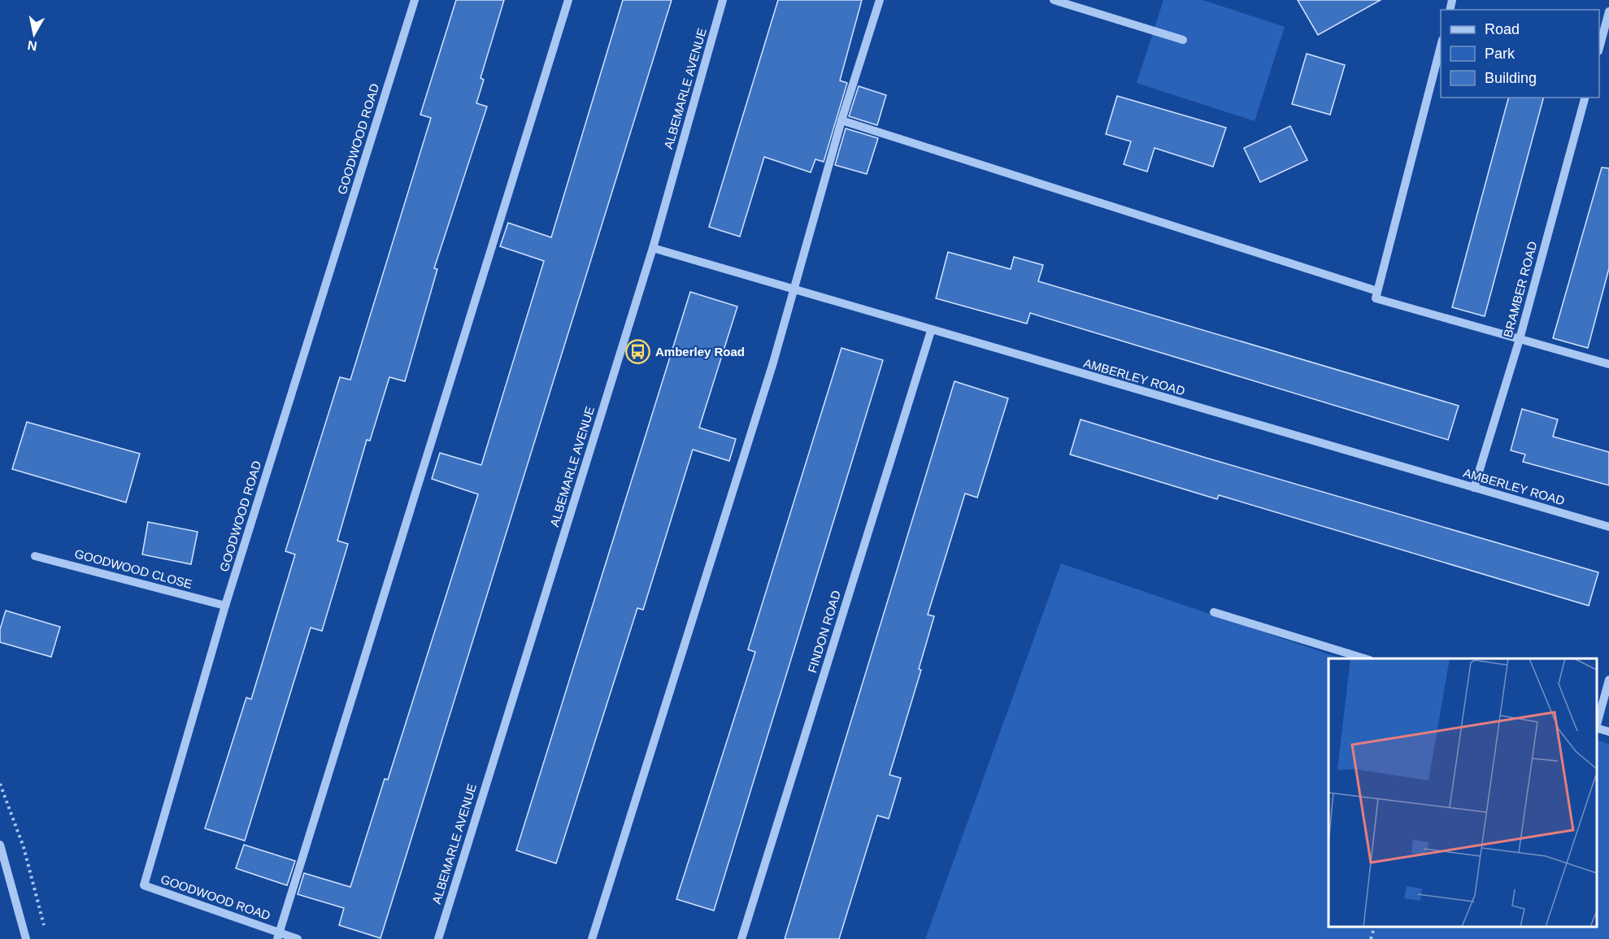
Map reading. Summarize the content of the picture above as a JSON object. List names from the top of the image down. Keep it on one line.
{"streets":{"street":["ALBEMARLE AVENUE","GOODWOOD ROAD","BRAMBER ROAD","AMBERLEY ROAD","GOODWOOD CLOSE","FINDON ROAD"]},"crossings":[["ALBEMARLE AVENUE","AMBERLEY ROAD"],["GOODWOOD ROAD","GOODWOOD CLOSE"],["BRAMBER ROAD","AMBERLEY ROAD"],["AMBERLEY ROAD","FINDON ROAD"]],"places":{"bus stop":["Amberley Road"]},"legend":["Road","Park","Building"],"north":"bottom"}
